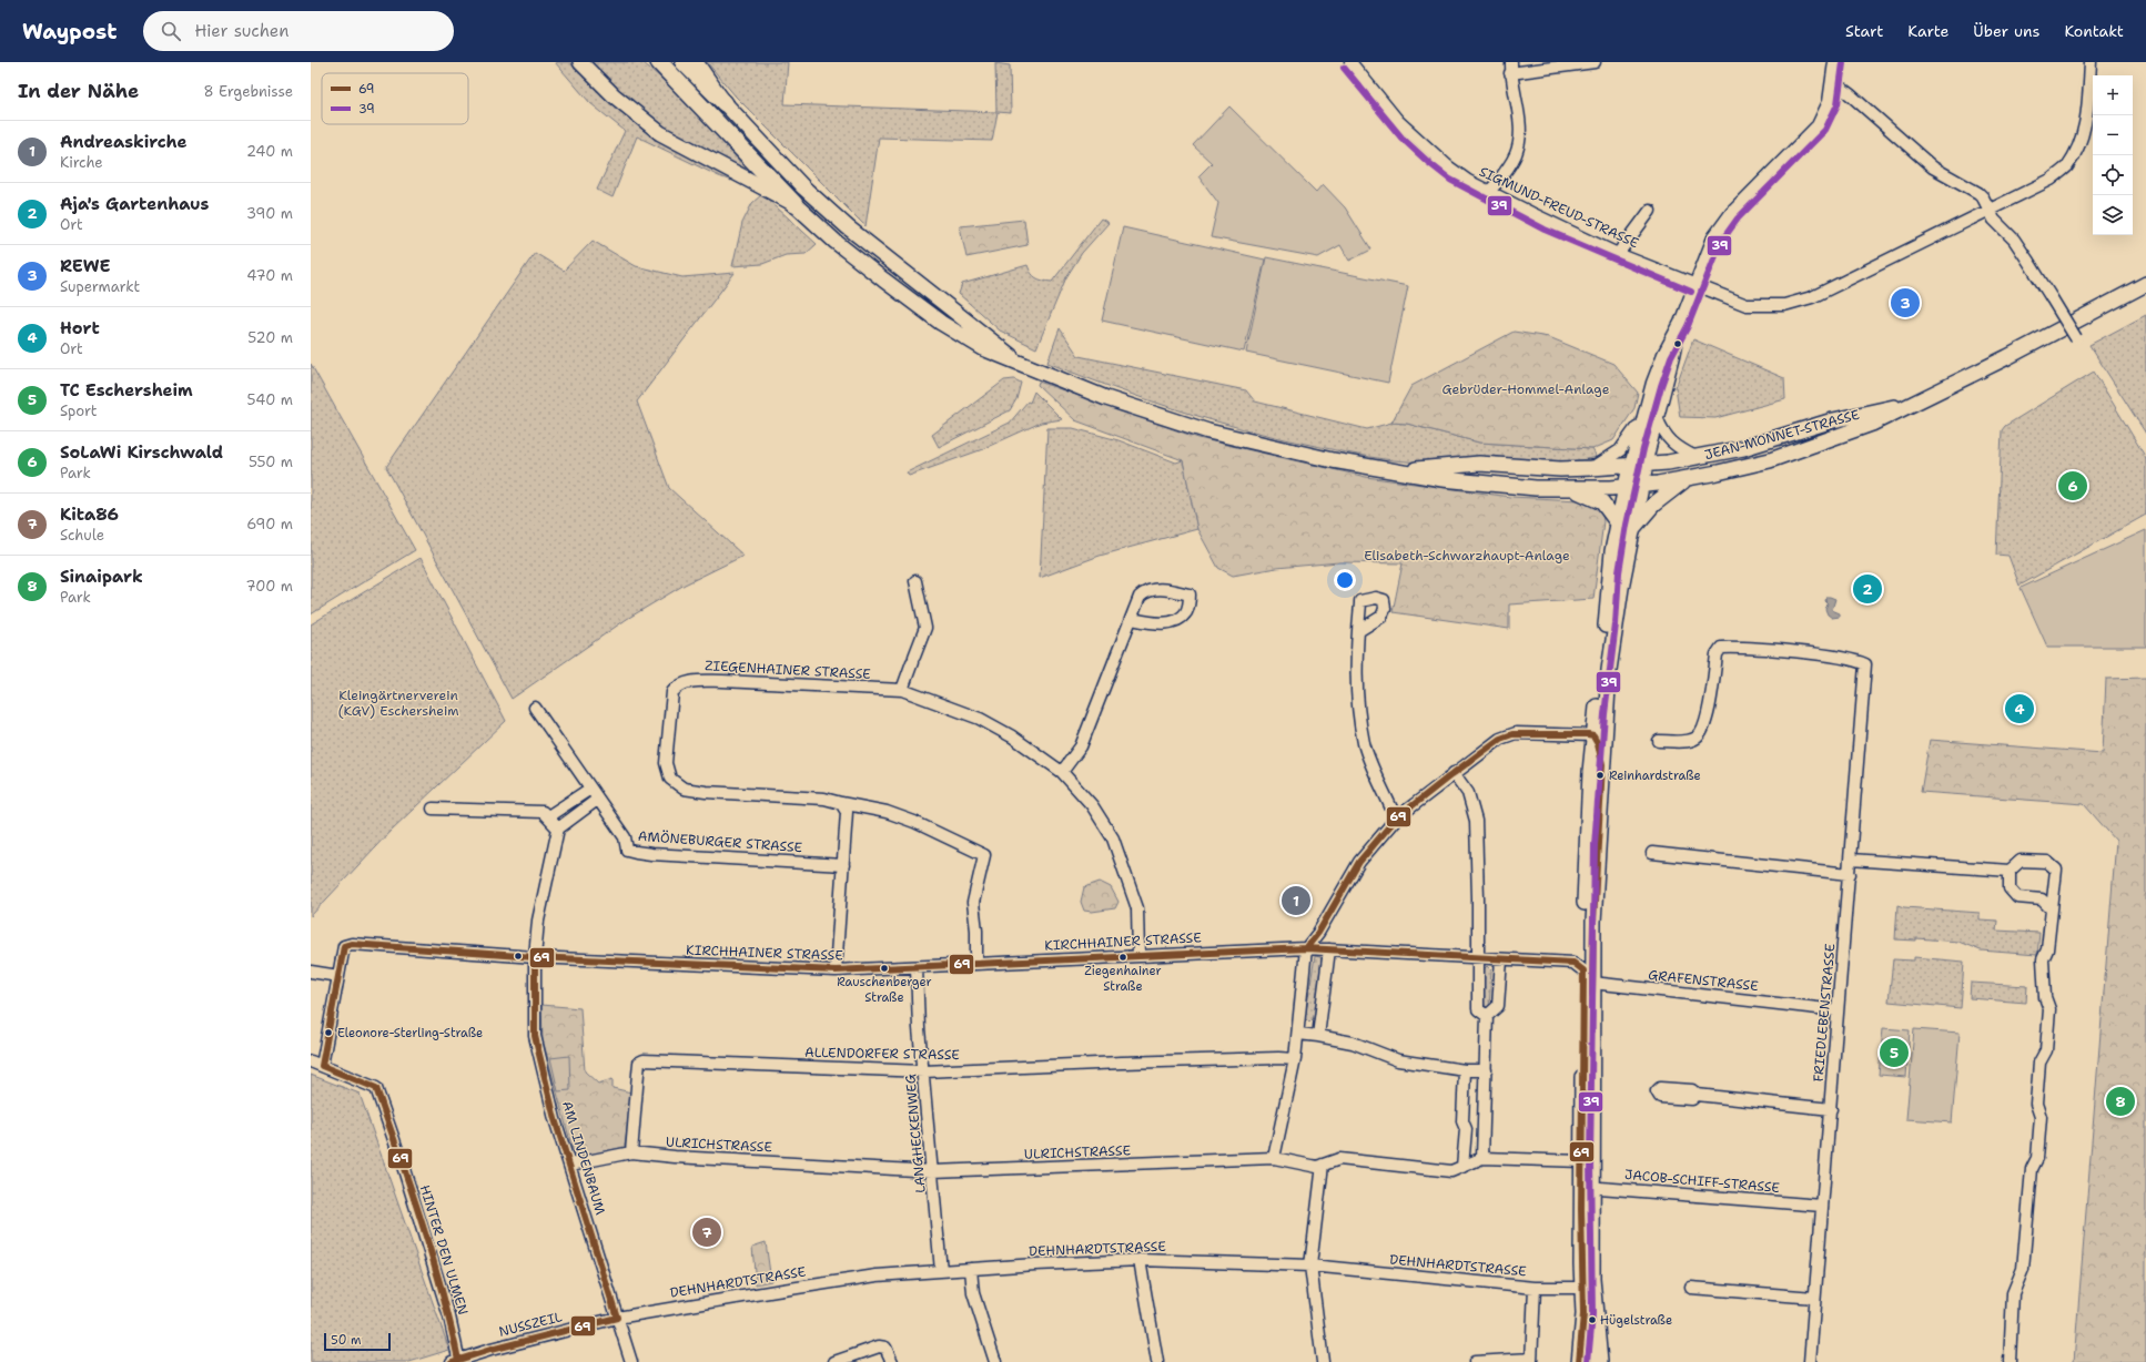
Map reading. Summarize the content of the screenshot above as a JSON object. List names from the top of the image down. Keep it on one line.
{"streets":{"main road":["JEAN-MONNET-STRASSE"],"street":["SIGMUND-FREUD-STRASSE","ZIEGENHAINER STRASSE","AMÖNEBURGER STRASSE","KIRCHHAINER STRASSE","GRAFENSTRASSE","FRIEDLEBENSTRASSE","ALLENDORFER STRASSE","LANGHECKENWEG","ULRICHSTRASSE","AM LINDENBAUM","JACOB-SCHIFF-STRASSE","DEHNHARDTSTRASSE","HINTER DEN ULMEN","NUSSZEIL"]},"crossings":[["ZIEGENHAINER STRASSE","KIRCHHAINER STRASSE"],["KIRCHHAINER STRASSE","LANGHECKENWEG"],["KIRCHHAINER STRASSE","AM LINDENBAUM"],["KIRCHHAINER STRASSE","HINTER DEN ULMEN"],["GRAFENSTRASSE","FRIEDLEBENSTRASSE"],["FRIEDLEBENSTRASSE","JACOB-SCHIFF-STRASSE"],["ALLENDORFER STRASSE","LANGHECKENWEG"],["ALLENDORFER STRASSE","ULRICHSTRASSE"],["LANGHECKENWEG","ULRICHSTRASSE"],["LANGHECKENWEG","DEHNHARDTSTRASSE"],["ULRICHSTRASSE","AM LINDENBAUM"],["AM LINDENBAUM","DEHNHARDTSTRASSE"],["AM LINDENBAUM","NUSSZEIL"],["DEHNHARDTSTRASSE","NUSSZEIL"],["HINTER DEN ULMEN","NUSSZEIL"]],"parks":["Gebrüder-Hommel-Anlage","Elisabeth-Schwarzhaupt-Anlage","Kleingärtnerverein (KGV) Eschersheim"],"places":["Reinhardstraße","Ziegenhainer Straße","Rauschenberger Straße","Eleonore-Sterling-Straße","Hügelstraße"],"lines":["transit line 39","transit line 69"],"legend":["69","39"],"scale_bar":"50 m","page":{"header":"Waypost","search":"Hier suchen","nav":["Start","Karte","Über uns","Kontakt"],"heading":["In der Nähe","8 Ergebnisse"],"map_buttons":["+","−"],"list":[{"mark":"1","name":"Andreaskirche","note":"Kirche","value":"240 m"},{"mark":"2","name":"Aja's Gartenhaus","note":"Ort","value":"390 m"},{"mark":"3","name":"REWE","note":"Supermarkt","value":"470 m"},{"mark":"4","name":"Hort","note":"Ort","value":"520 m"},{"mark":"5","name":"TC Eschersheim","note":"Sport","value":"540 m"},{"mark":"6","name":"SoLaWi Kirschwald","note":"Park","value":"550 m"},{"mark":"7","name":"Kita86","note":"Schule","value":"690 m"},{"mark":"8","name":"Sinaipark","note":"Park","value":"700 m"}],"pins":["3","6","2","4","1","5","8","7"],"scale":"50 m"}}
